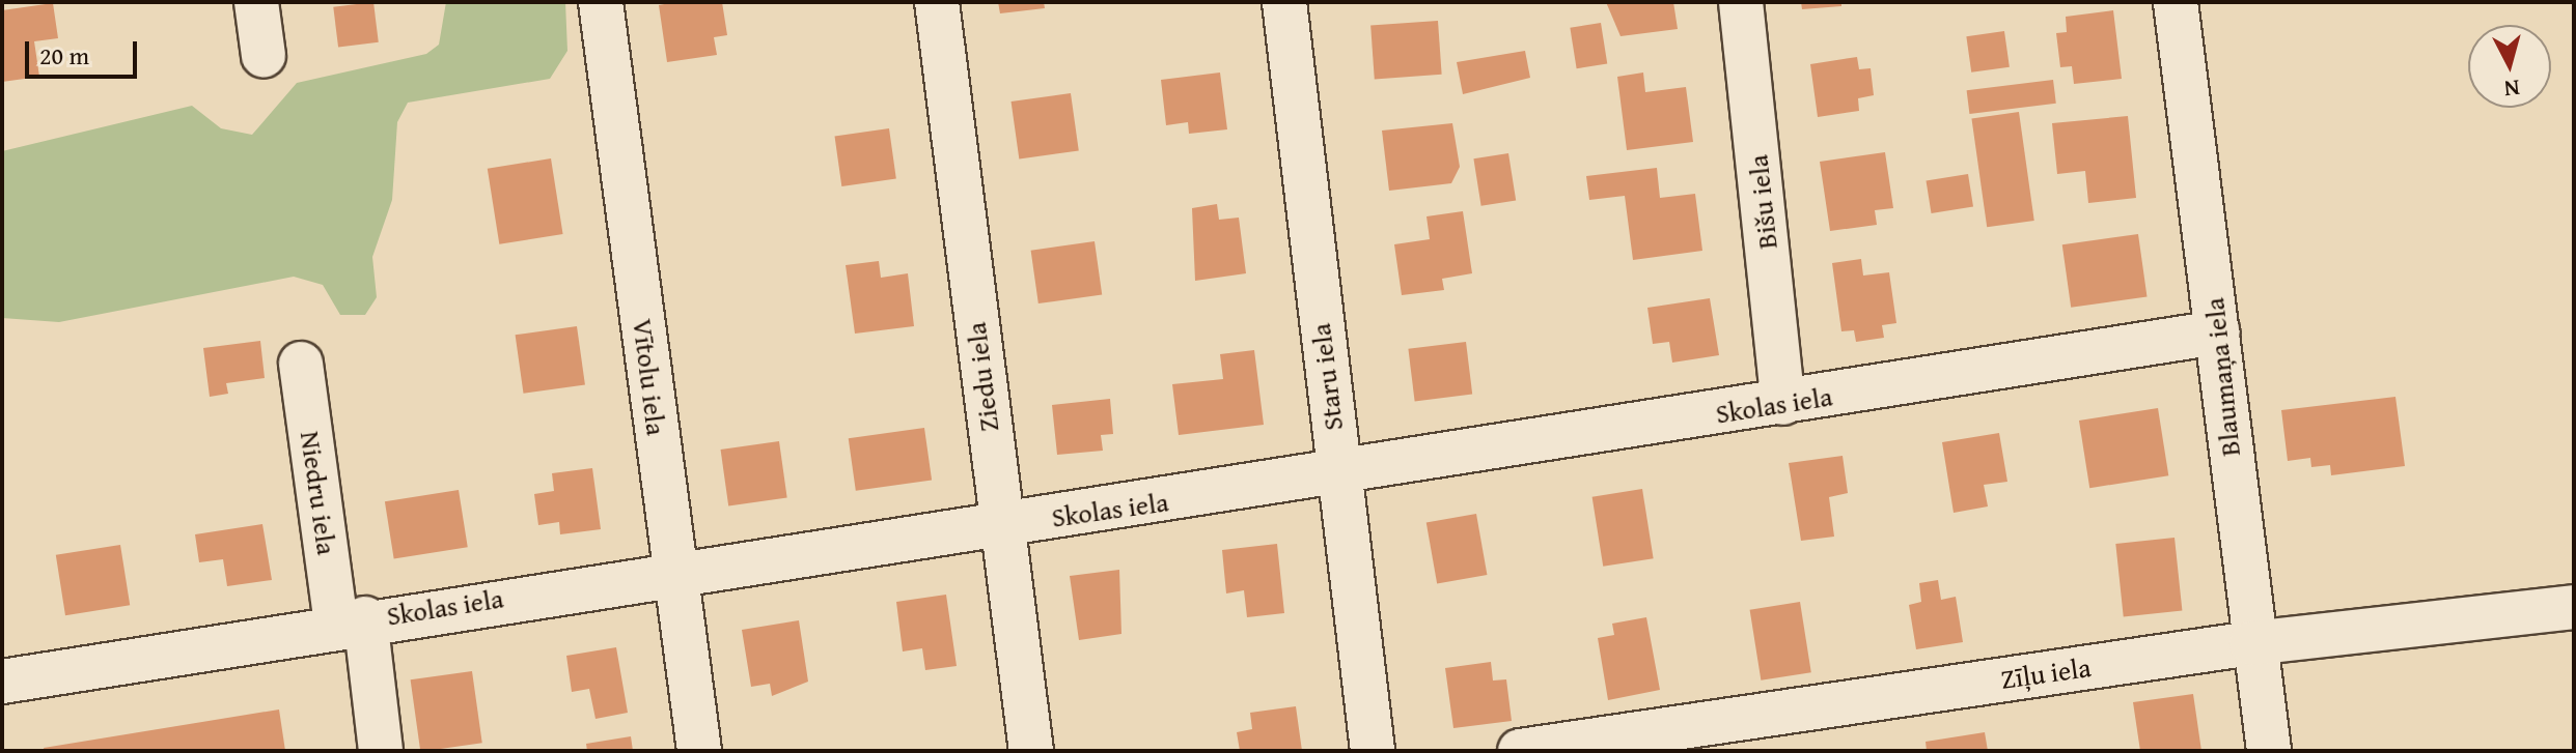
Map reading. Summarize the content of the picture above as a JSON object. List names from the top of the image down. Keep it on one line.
{"streets":{"street":["Bišu iela","Vītolu iela","Ziedu iela","Staru iela","Blaumaņa iela","Skolas iela","Niedru iela","Zīļu iela"]},"crossings":[["Bišu iela","Skolas iela"],["Vītolu iela","Skolas iela"],["Ziedu iela","Skolas iela"],["Staru iela","Skolas iela"],["Blaumaņa iela","Skolas iela"],["Blaumaņa iela","Zīļu iela"],["Skolas iela","Niedru iela"]],"scale_bar":"20 m","north":"bottom"}
